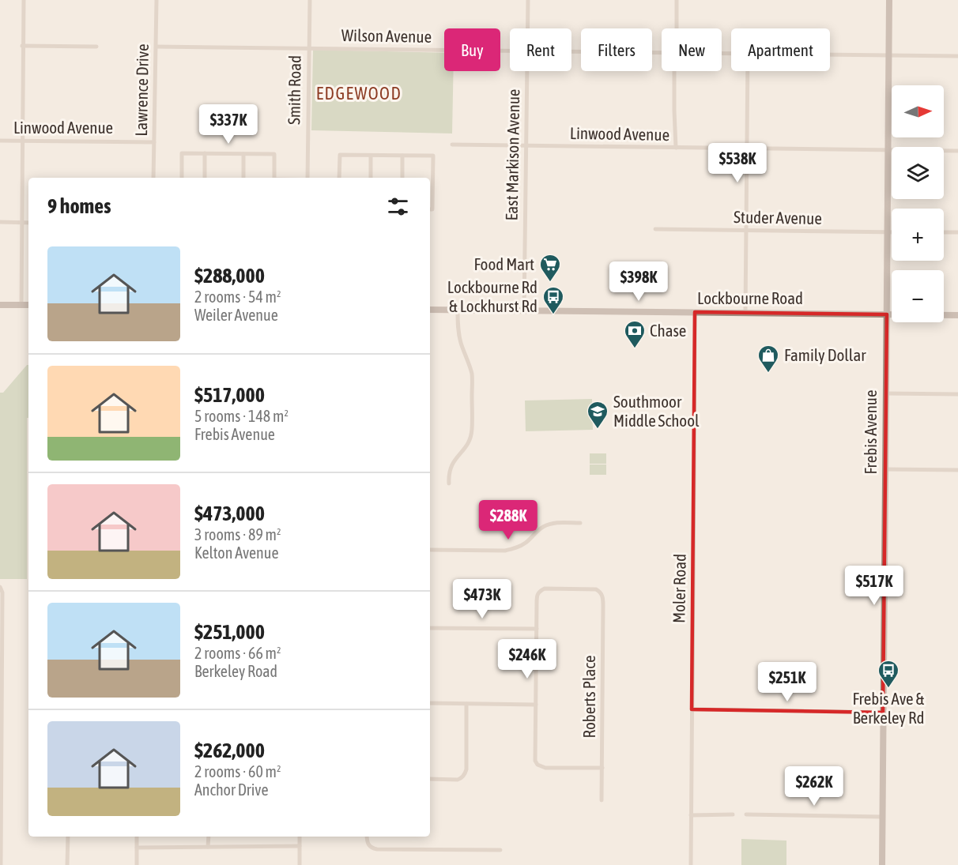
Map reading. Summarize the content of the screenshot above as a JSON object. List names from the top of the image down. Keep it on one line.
{"streets":{"main road":["Lockbourne Road","Frebis Avenue"],"street":["Wilson Avenue","Lawrence Drive","Smith Road","Linwood Avenue","East Markison Avenue","Studer Avenue","Moler Road","Roberts Place"]},"crossings":[["Wilson Avenue","Lawrence Drive"],["Wilson Avenue","Smith Road"],["Wilson Avenue","Frebis Avenue"],["Lawrence Drive","Linwood Avenue"],["Linwood Avenue","East Markison Avenue"],["Linwood Avenue","Frebis Avenue"],["East Markison Avenue","Lockbourne Road"],["Studer Avenue","Frebis Avenue"],["Lockbourne Road","Frebis Avenue"],["Lockbourne Road","Moler Road"]],"districts":["EDGEWOOD"],"places":{"supermarket":["Food Mart"],"bus stop":["Lockbourne Rd & Lockhurst Rd","Frebis Ave & Berkeley Rd"],"bank":["Chase"],"shop":["Family Dollar"],"school or university":["Southmoor Middle School"]},"north":"right","page":{"chip":["Buy","Rent","Filters","New","Apartment"],"map_buttons":["+","−"],"price":["$337K","$538K","$398K","$288K","$517K","$473K","$246K","$251K","$262K"],"heading":"9 homes","list":[{"name":"$288,000","note":"2 rooms · 54 m² · Weiler Avenue"},{"name":"$517,000","note":"5 rooms · 148 m² · Frebis Avenue"},{"name":"$473,000","note":"3 rooms · 89 m² · Kelton Avenue"},{"name":"$251,000","note":"2 rooms · 66 m² · Berkeley Road"},{"name":"$262,000","note":"2 rooms · 60 m² · Anchor Drive"}]}}
